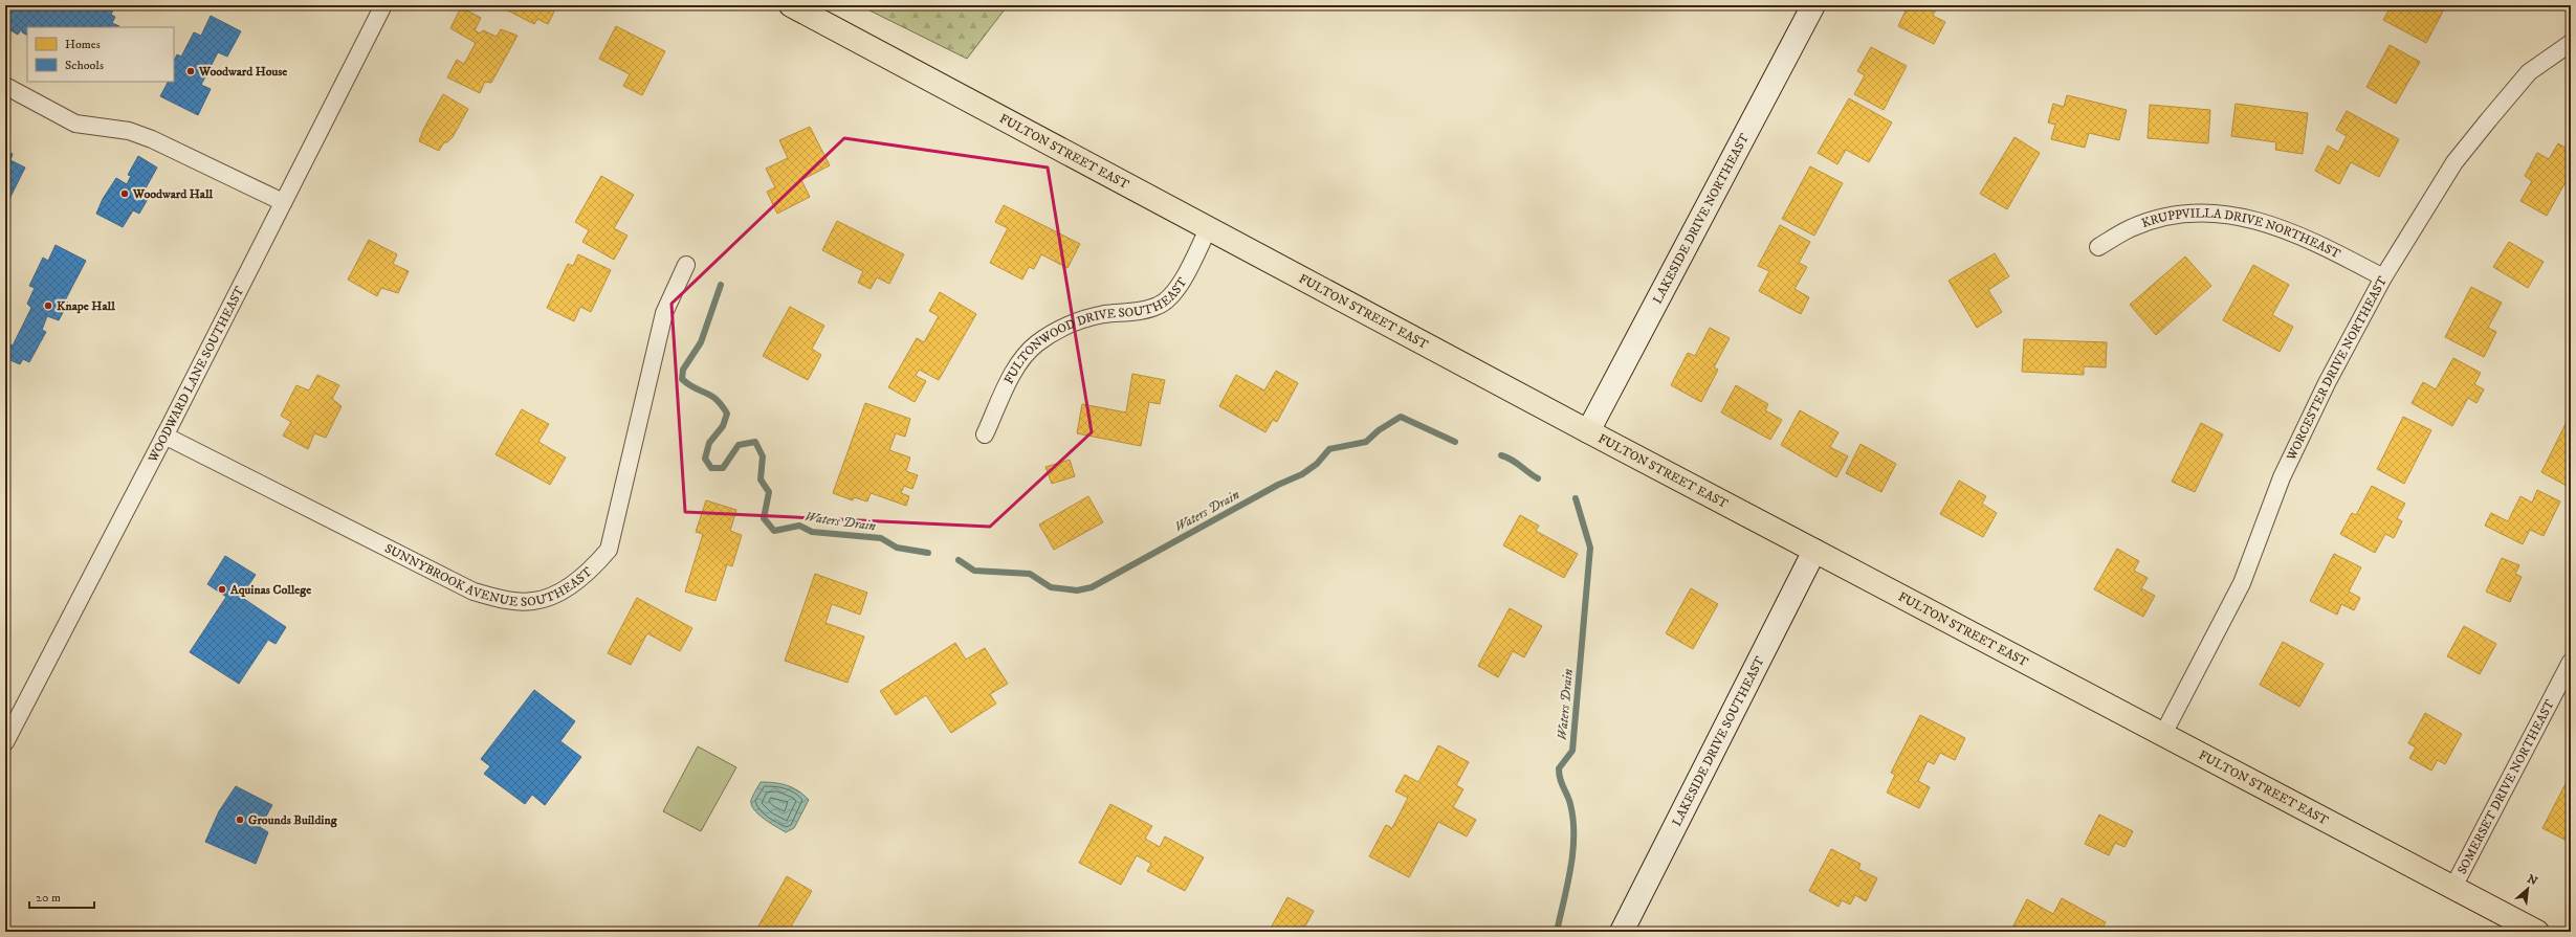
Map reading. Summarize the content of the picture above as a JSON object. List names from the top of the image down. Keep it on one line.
{"streets":{"main road":["FULTON STREET EAST"],"street":["LAKESIDE DRIVE NORTHEAST","KRUPPVILLA DRIVE NORTHEAST","FULTONWOOD DRIVE SOUTHEAST","WORCESTER DRIVE NORTHEAST","WOODWARD LANE SOUTHEAST","SUNNYBROOK AVENUE SOUTHEAST","LAKESIDE DRIVE SOUTHEAST","SOMERSET DRIVE NORTHEAST"]},"crossings":[["FULTON STREET EAST","LAKESIDE DRIVE NORTHEAST"],["FULTON STREET EAST","FULTONWOOD DRIVE SOUTHEAST"],["FULTON STREET EAST","WORCESTER DRIVE NORTHEAST"],["FULTON STREET EAST","LAKESIDE DRIVE SOUTHEAST"],["FULTON STREET EAST","SOMERSET DRIVE NORTHEAST"],["KRUPPVILLA DRIVE NORTHEAST","WORCESTER DRIVE NORTHEAST"],["WOODWARD LANE SOUTHEAST","SUNNYBROOK AVENUE SOUTHEAST"]],"water":["Waters Drain"],"places":["Woodward House","Woodward Hall","Knape Hall","Aquinas College","Grounds Building"],"legend":["Homes","Schools"],"scale_bar":"20 m","north":"top right"}
